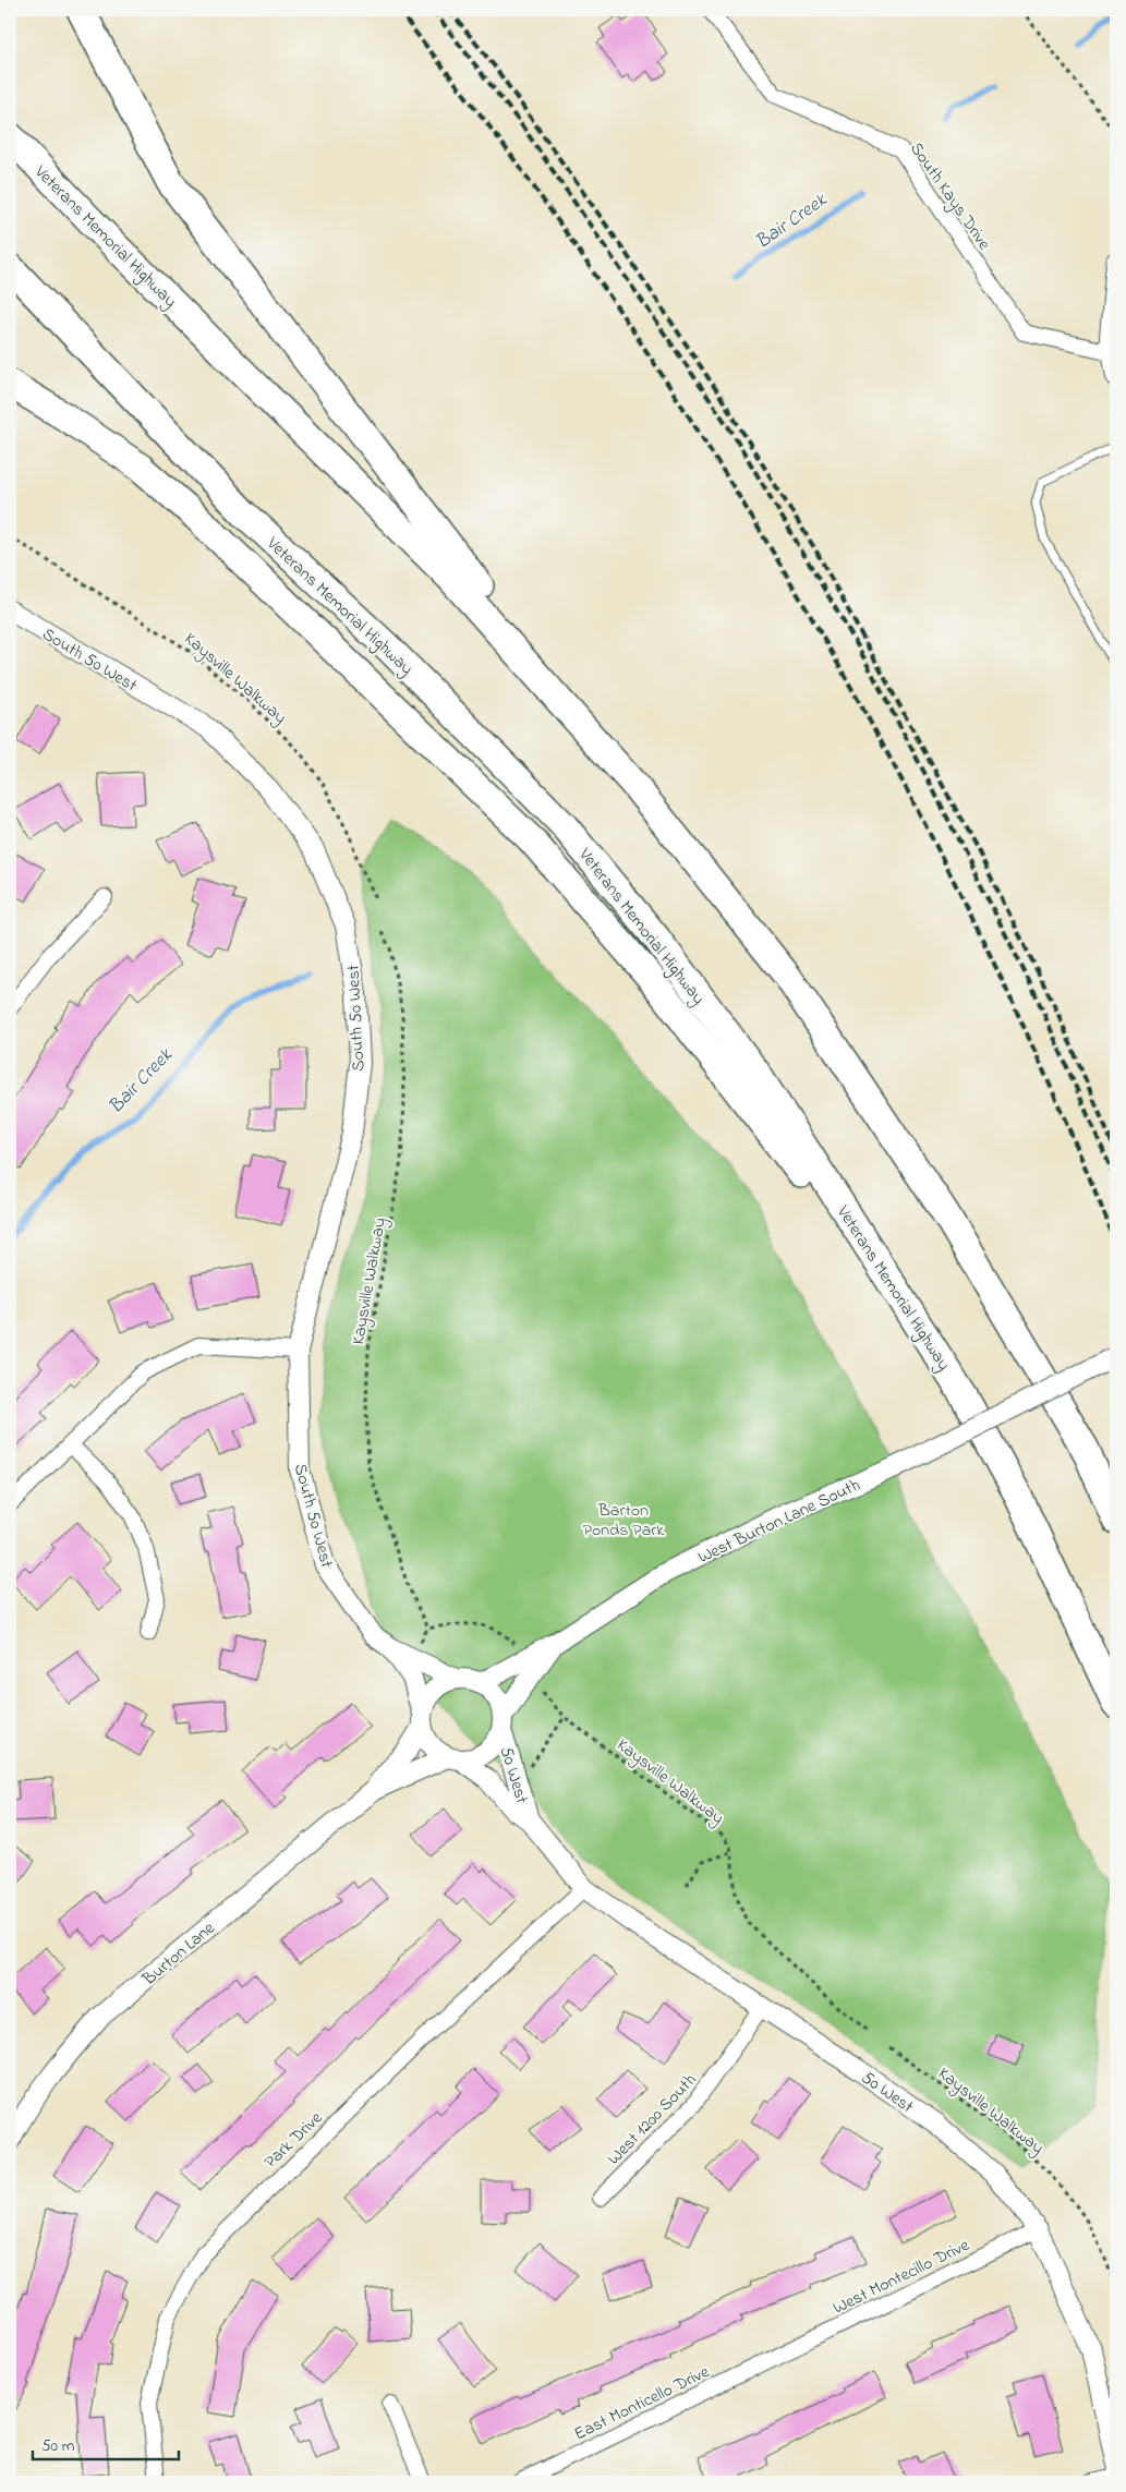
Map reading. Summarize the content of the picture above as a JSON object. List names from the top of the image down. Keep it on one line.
{"streets":{"highway":["Veterans Memorial Highway"],"street":["South Kays Drive","South 50 West","West Burton Lane South","50 West","Burton Lane","West 1200 South","Park Drive","West Montecillo Drive","East Monticello Drive"],"path":["Kaysville Walkway"]},"crossings":[["South 50 West","West Burton Lane South"],["South 50 West","50 West"],["South 50 West","Burton Lane"],["West Burton Lane South","50 West"],["West Burton Lane South","Burton Lane"],["50 West","Burton Lane"],["50 West","West 1200 South"],["50 West","Park Drive"],["50 West","West Montecillo Drive"],["West Montecillo Drive","East Monticello Drive"]],"water":["Bair Creek"],"parks":["Barton Ponds Park"],"scale_bar":"50 m"}
